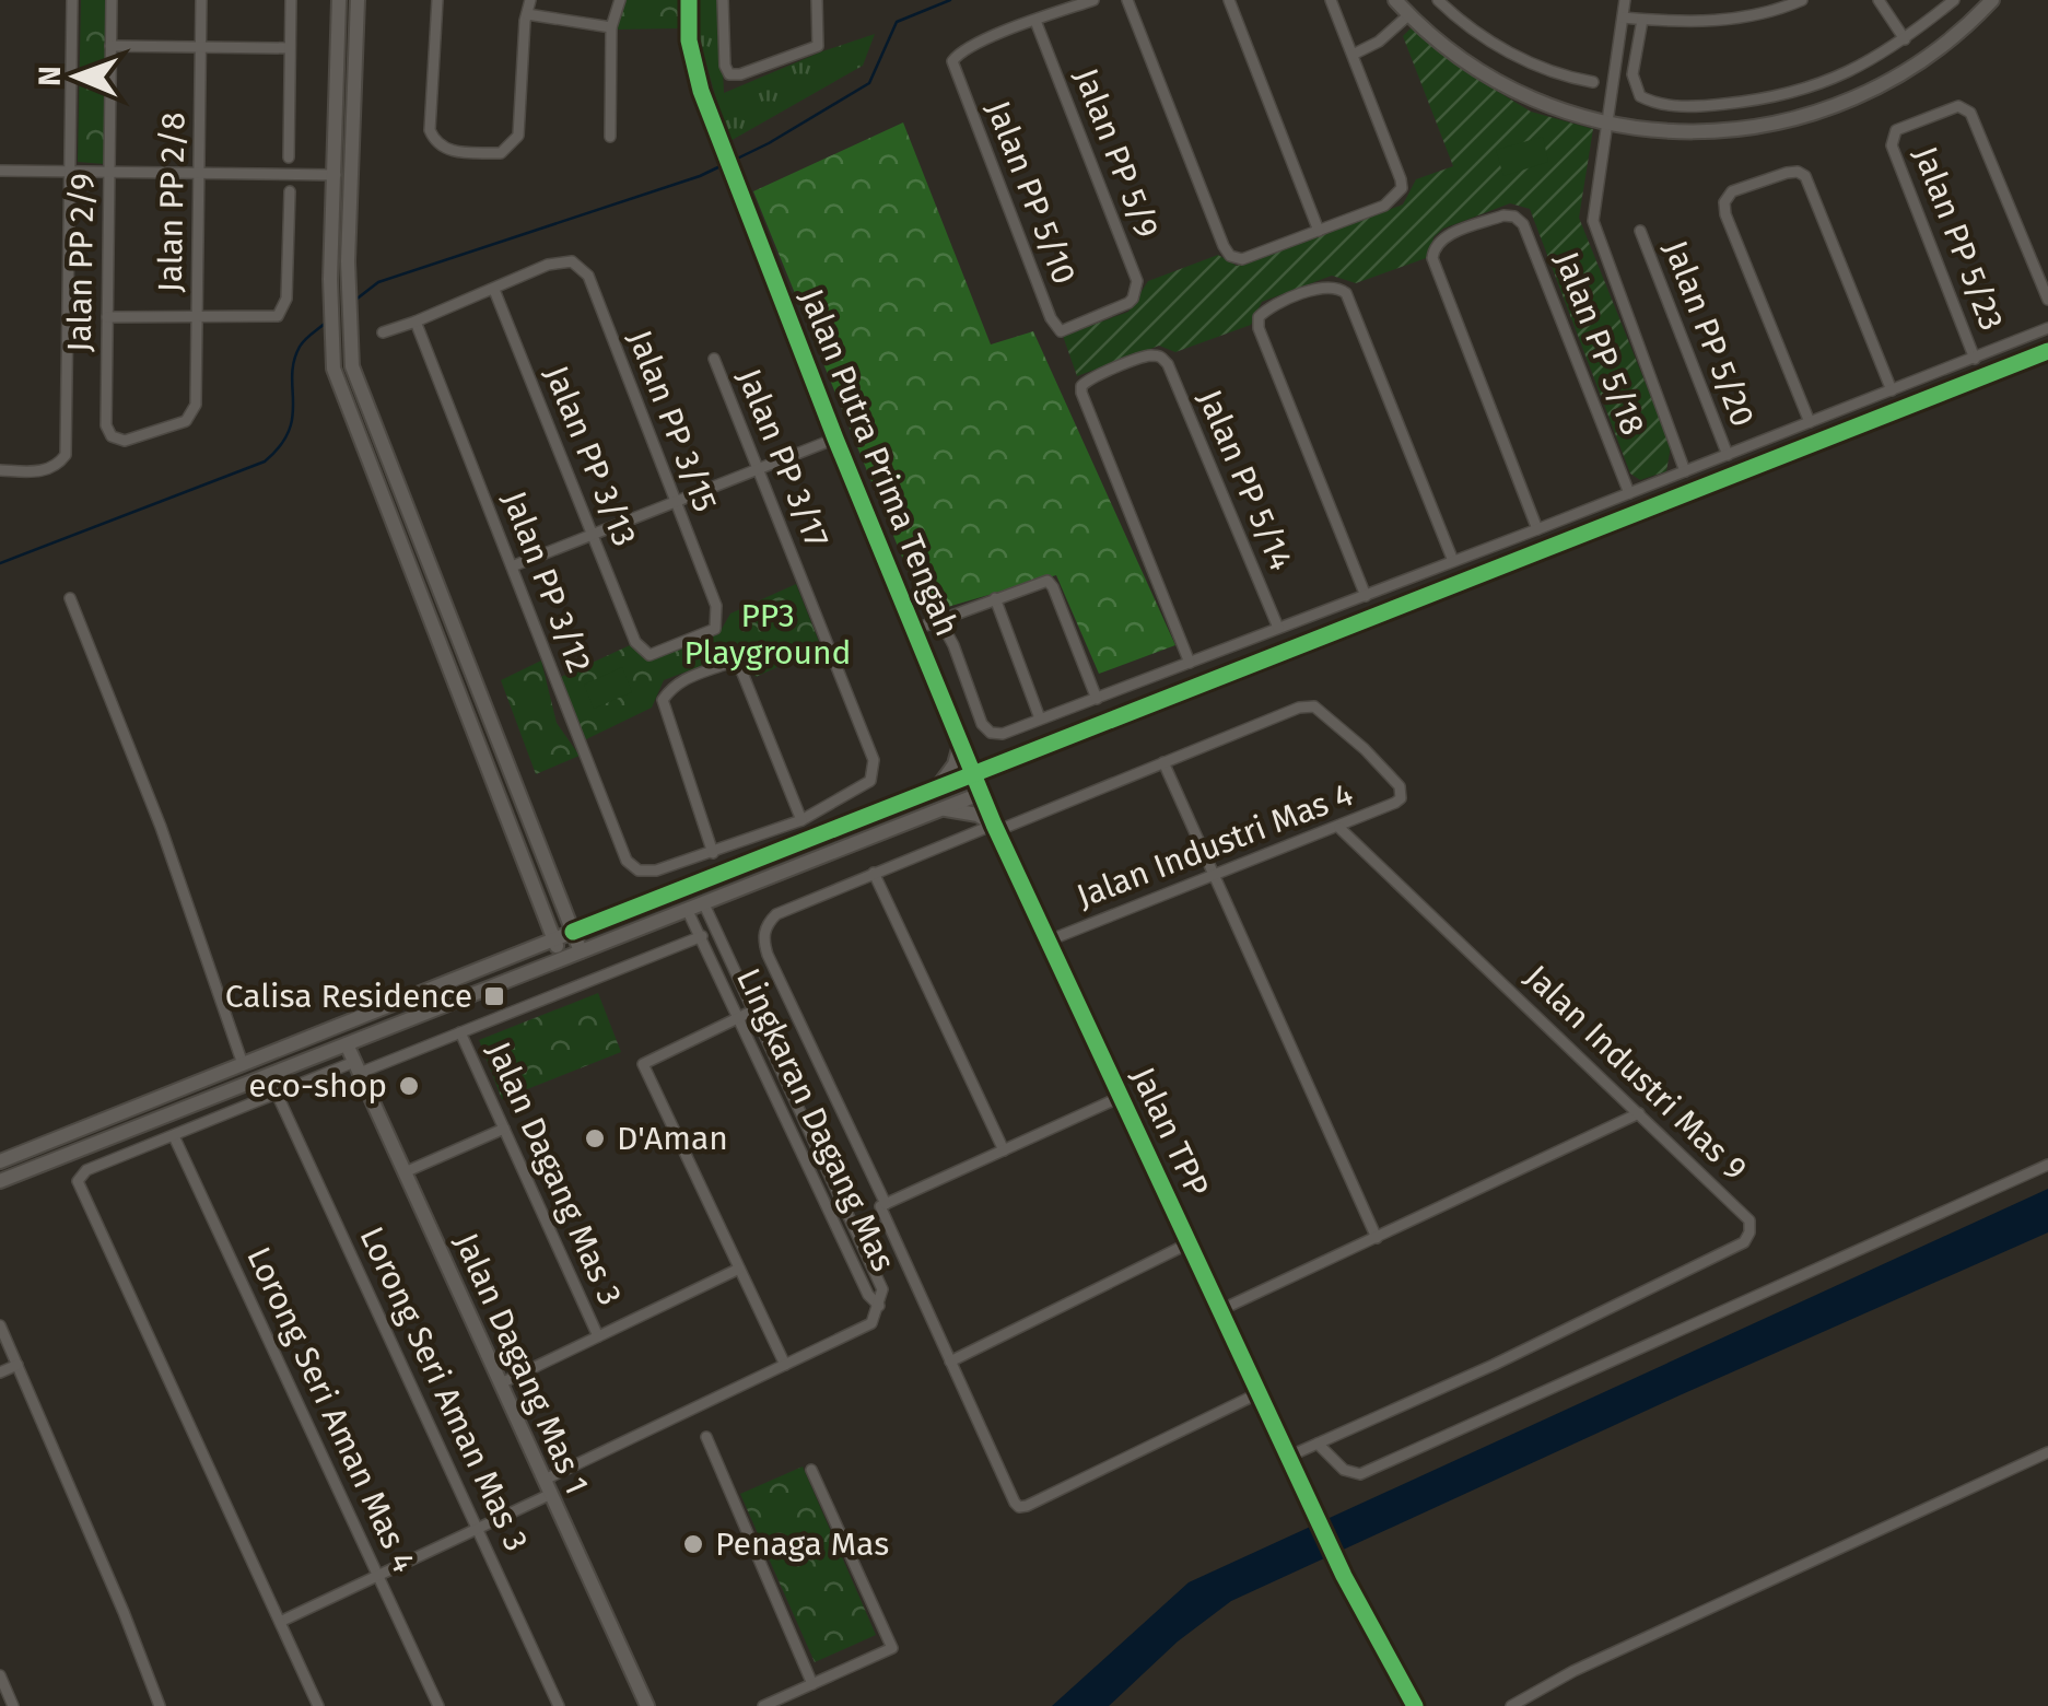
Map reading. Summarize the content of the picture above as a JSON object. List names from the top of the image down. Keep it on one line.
{"streets":{"street":["Jalan PP 5/9","Jalan PP 5/10","Jalan PP 2/8","Jalan PP 5/23","Jalan PP 2/9","Jalan PP 5/20","Jalan PP 5/18","Jalan PP 3/15","Jalan PP 3/13","Jalan PP 3/17","Jalan Putra Prima Tengah","Jalan PP 5/14","Jalan PP 3/12","Jalan Industri Mas 4","Jalan Industri Mas 9","Lingkaran Dagang Mas","Jalan TPP","Jalan Dagang Mas 3","Jalan Dagang Mas 1","Lorong Seri Aman Mas 3","Lorong Seri Aman Mas 4"]},"crossings":[["Jalan PP 5/9","Jalan PP 5/10"],["Jalan PP 2/8","Jalan PP 2/9"],["Jalan PP 3/15","Jalan PP 3/13"],["Jalan Putra Prima Tengah","Jalan TPP"],["Jalan Industri Mas 4","Jalan Industri Mas 9"],["Jalan Industri Mas 4","Jalan TPP"],["Jalan Industri Mas 9","Jalan TPP"]],"parks":["PP3 Playground"],"places":{"transit":["Calisa Residence"],"other":["eco-shop","D'Aman","Penaga Mas"]},"north":"left"}
